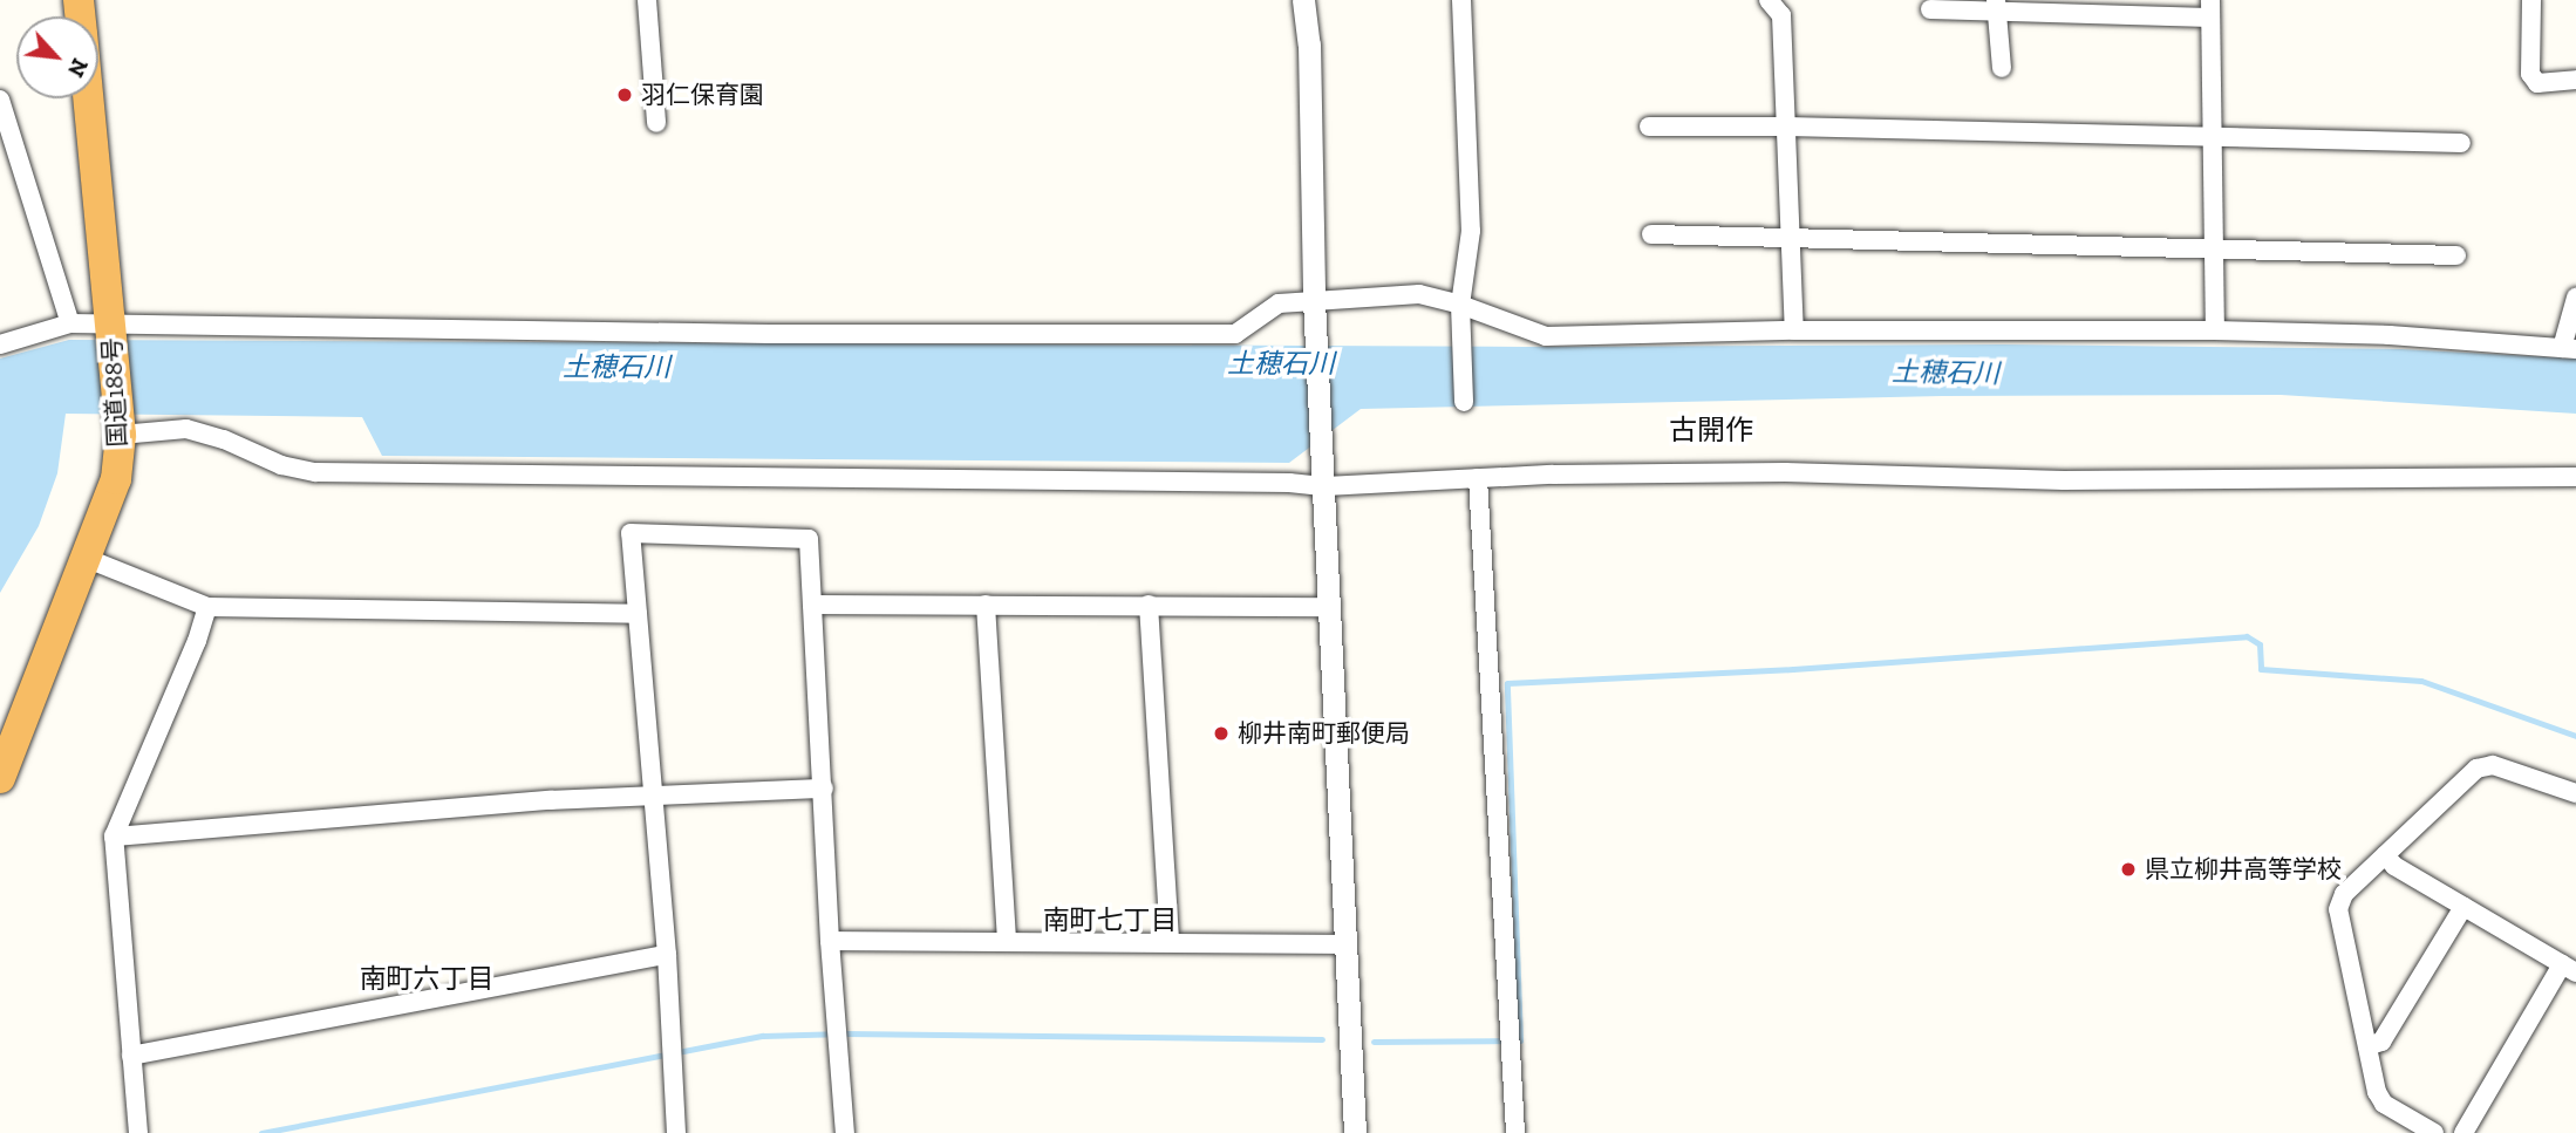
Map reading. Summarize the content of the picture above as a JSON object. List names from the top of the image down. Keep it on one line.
{"streets":{"highway":["国道188号"]},"districts":["古開作","南町七丁目","南町六丁目"],"water":["土穂石川"],"places":["羽仁保育園","柳井南町郵便局","県立柳井高等学校"],"north":"bottom right"}
